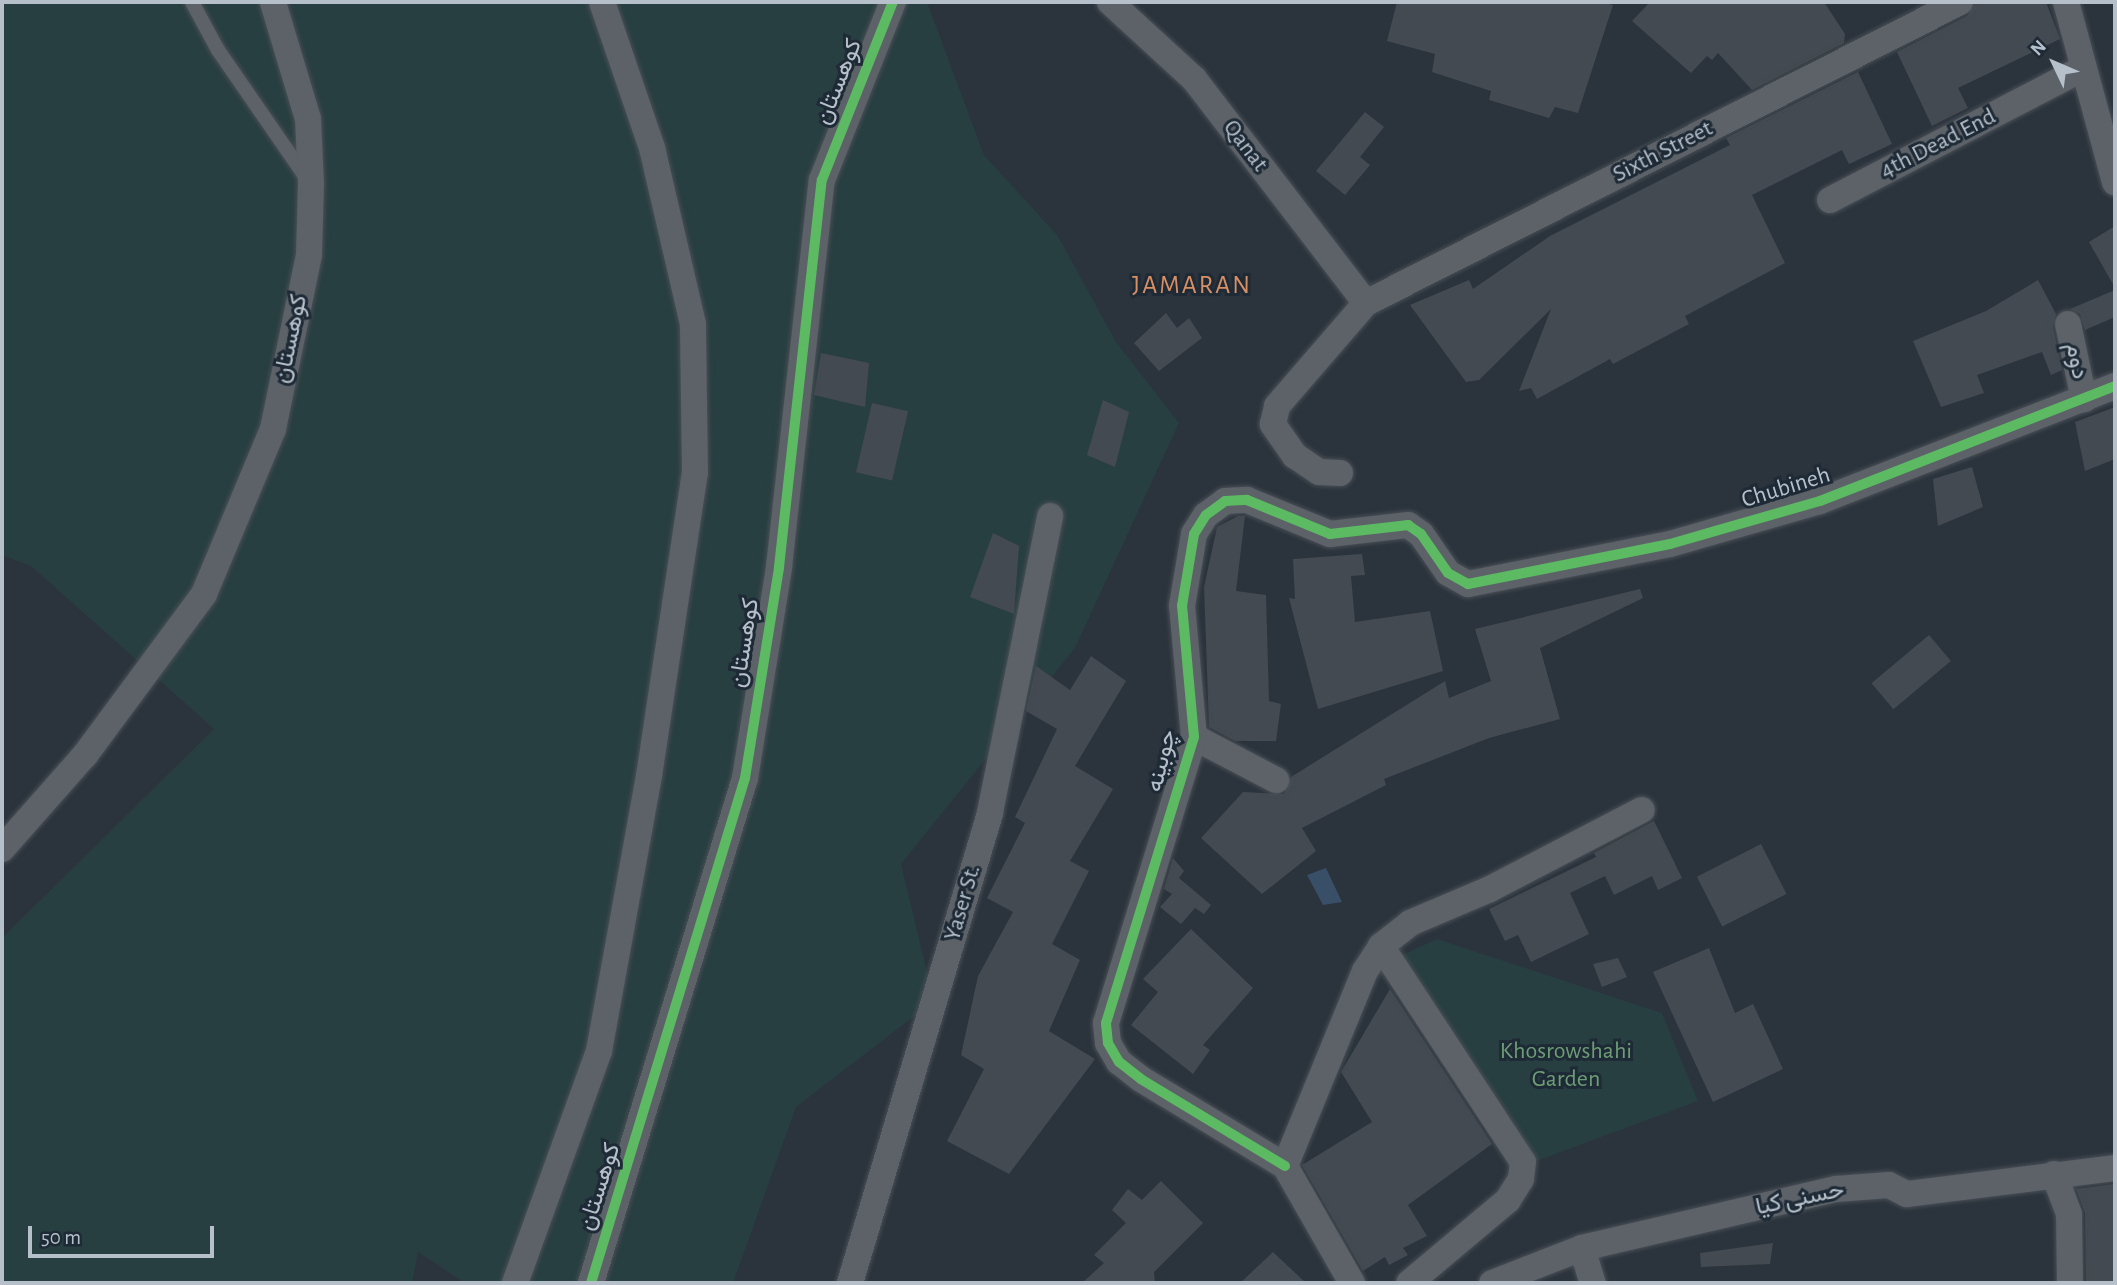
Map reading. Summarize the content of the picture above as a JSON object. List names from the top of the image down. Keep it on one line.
{"streets":{"street":["کوهستان","4th Dead End","Qanat","Sixth Street","دوم","Chubineh","چوبینه","Yaser St.","حسنی کیا"]},"crossings":[["Qanat","Sixth Street"],["دوم","Chubineh"],["Chubineh","چوبینه"]],"districts":["JAMARAN"],"parks":["Khosrowshahi Garden"],"scale_bar":"50 m","north":"top left"}
